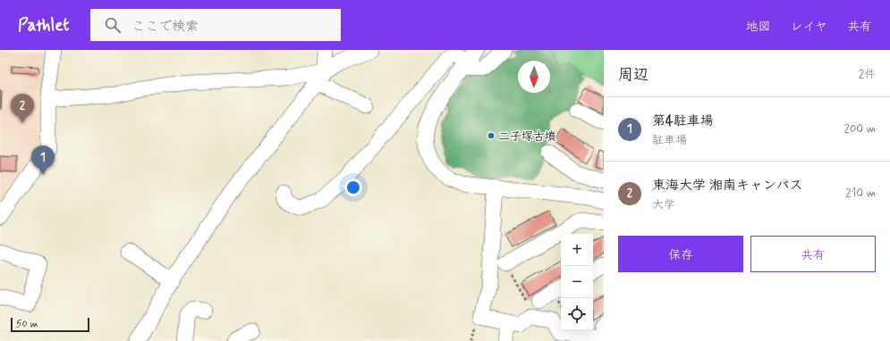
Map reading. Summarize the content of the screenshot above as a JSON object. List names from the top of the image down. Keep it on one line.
{"places":["二子塚古墳"],"scale_bar":"50 m","north":"bottom","page":{"header":"Pathlet","search":"ここで検索","nav":["地図","レイヤ","共有"],"heading":["周辺","2件"],"pins":["2","1"],"list":[{"mark":"1","name":"第4駐車場","note":"駐車場","value":"200 m"},{"mark":"2","name":"東海大学 湘南キャンパス","note":"大学","value":"210 m"}],"buttons":["保存","共有"],"map_buttons":["+","−"],"scale":"50 m"}}
